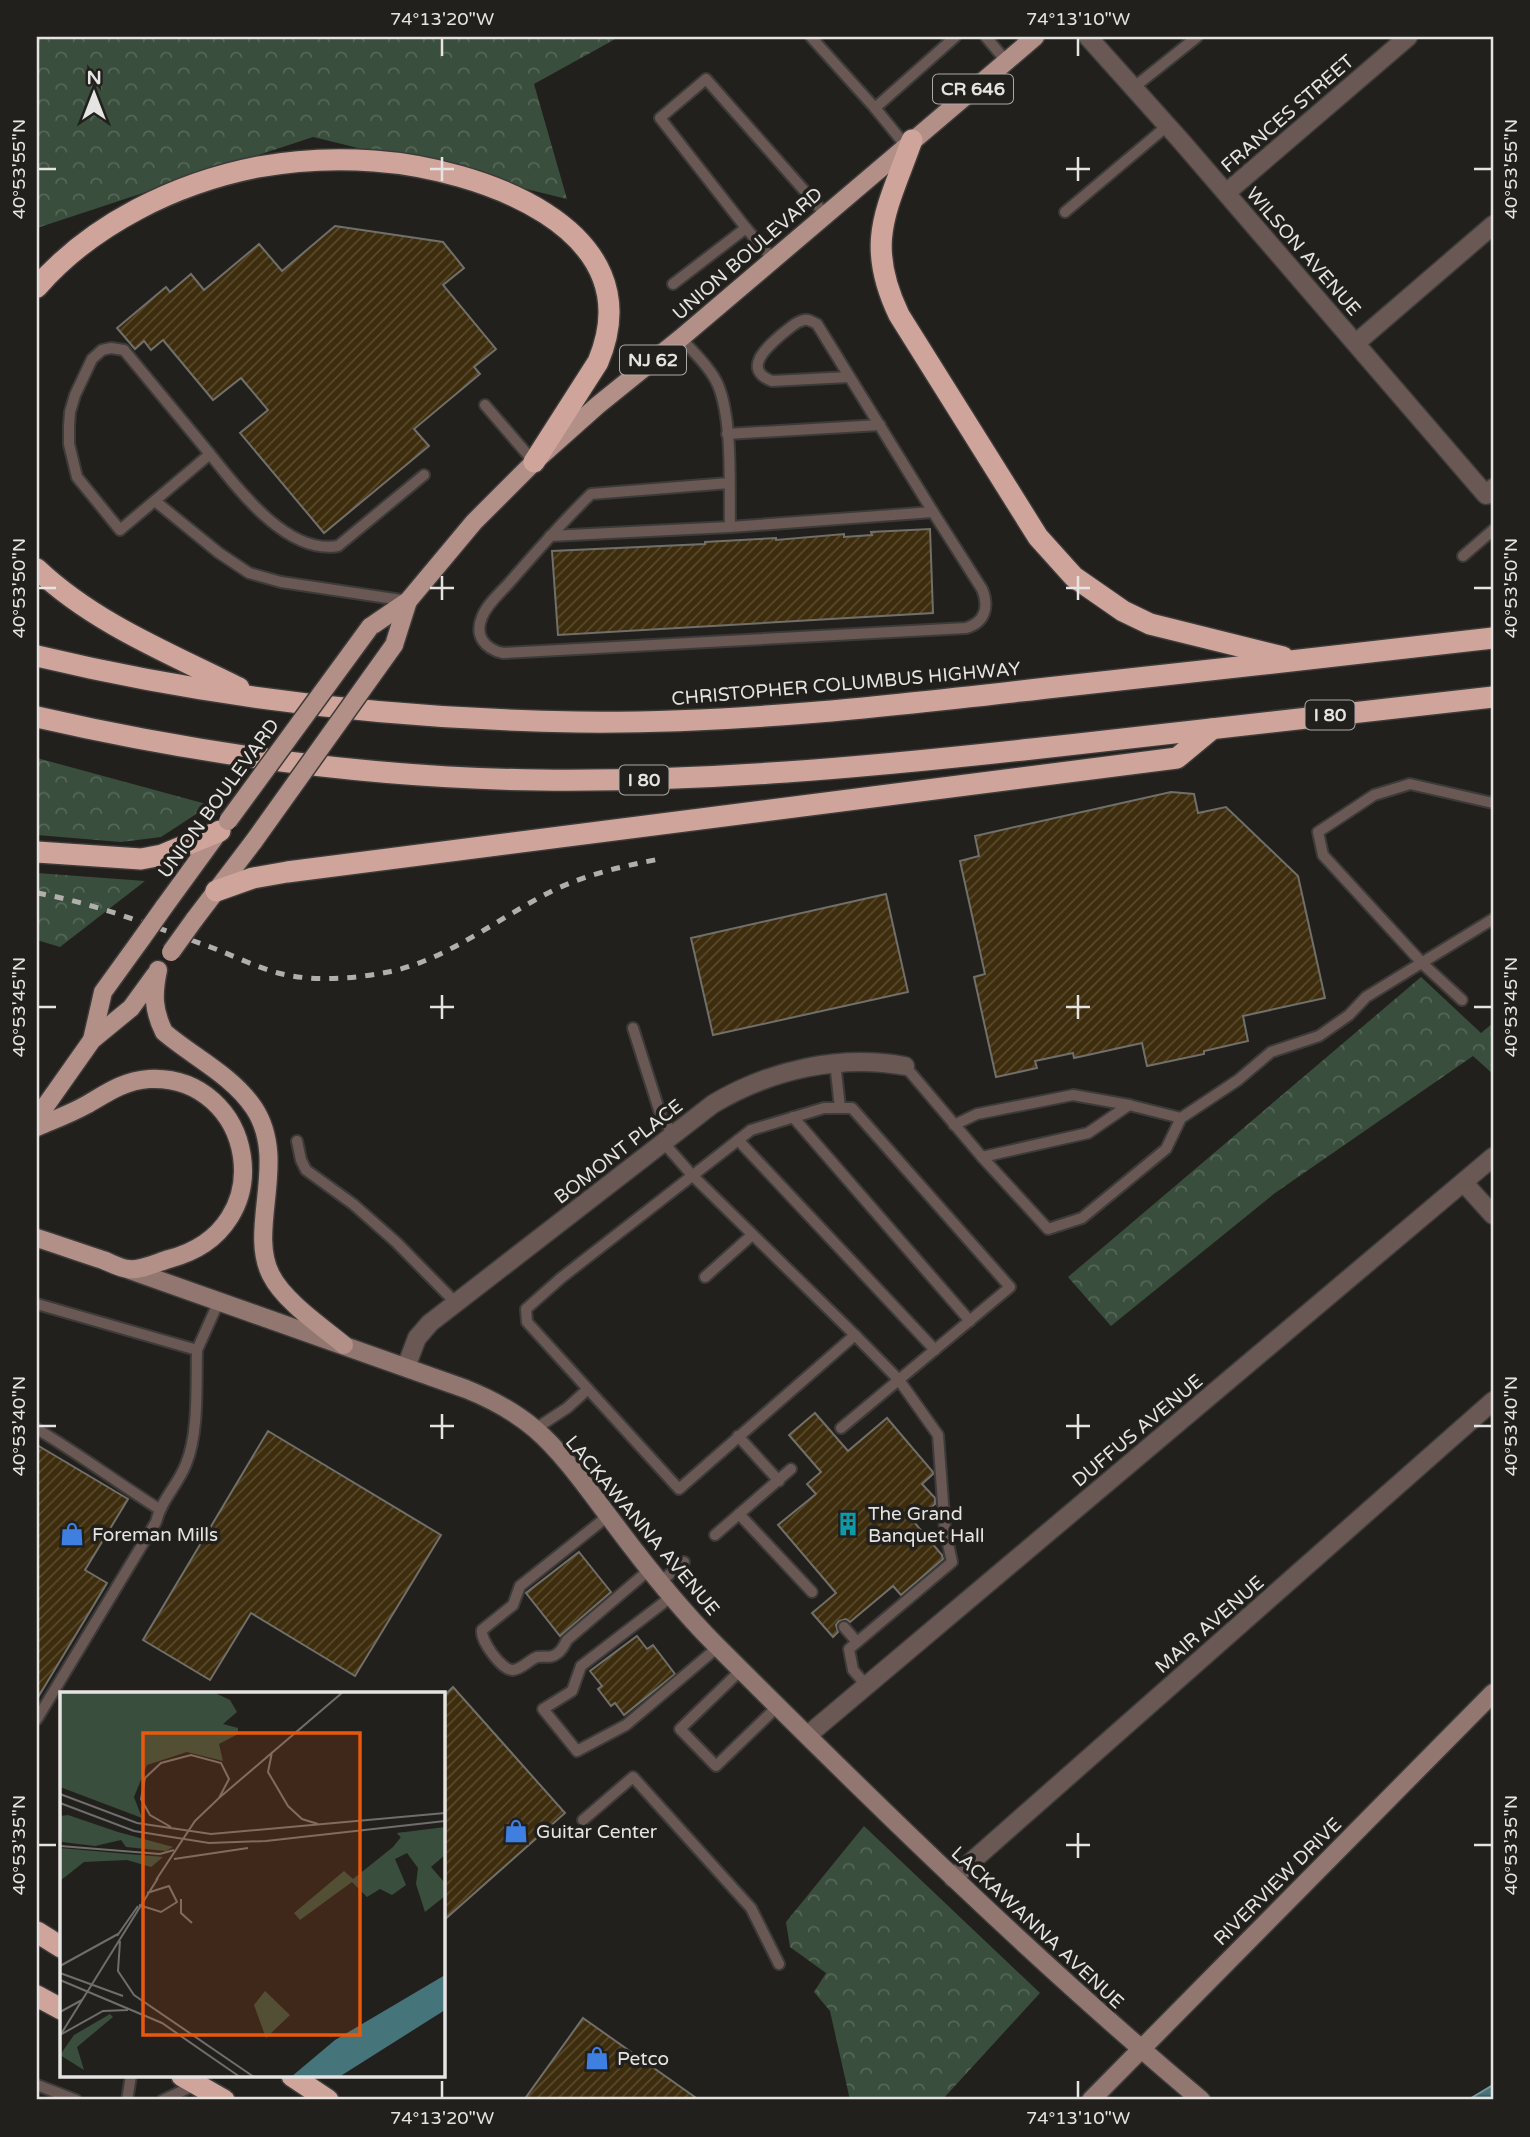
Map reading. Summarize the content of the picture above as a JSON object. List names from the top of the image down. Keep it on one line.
{"streets":{"highway":["CHRISTOPHER COLUMBUS HIGHWAY","I 80"],"main road":["CR 646","UNION BOULEVARD","NJ 62","LACKAWANNA AVENUE"],"street":["FRANCES STREET","WILSON AVENUE","BOMONT PLACE","DUFFUS AVENUE","MAIR AVENUE","RIVERVIEW DRIVE"]},"crossings":[["FRANCES STREET","WILSON AVENUE"],["BOMONT PLACE","LACKAWANNA AVENUE"],["DUFFUS AVENUE","LACKAWANNA AVENUE"],["LACKAWANNA AVENUE","MAIR AVENUE"],["LACKAWANNA AVENUE","RIVERVIEW DRIVE"]],"places":{"building":["The Grand Banquet Hall"],"shop":["Foreman Mills","Guitar Center","Petco"]},"north":"top","coordinates":["74°13'20\"W","74°13'10\"W","40°53'55\"N","40°53'50\"N","40°53'45\"N","40°53'40\"N","40°53'35\"N"]}
